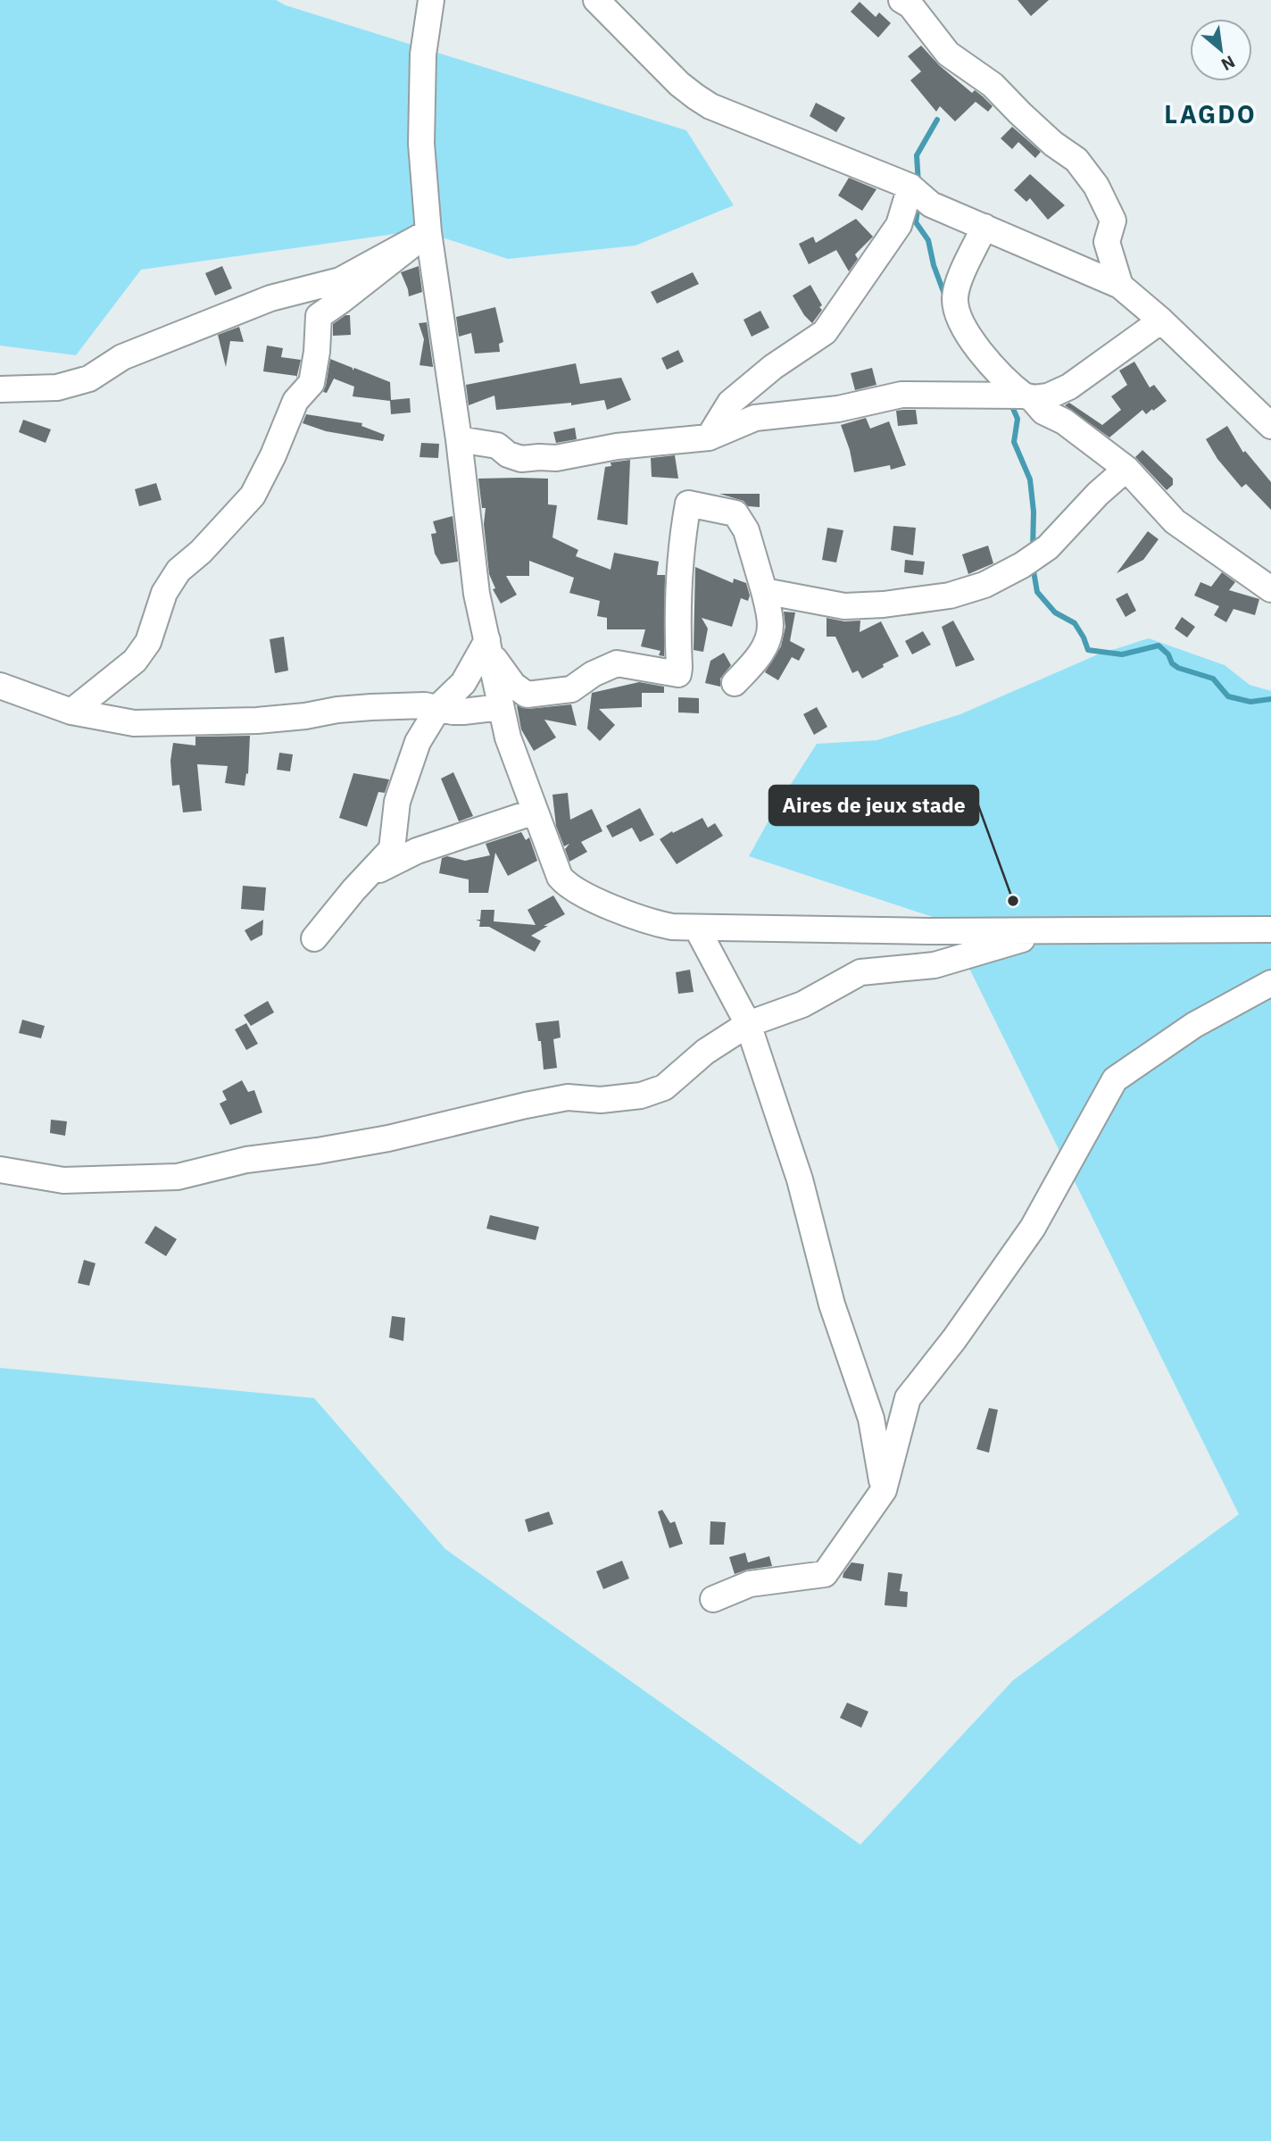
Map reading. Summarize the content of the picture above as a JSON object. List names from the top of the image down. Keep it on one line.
{"districts":["LAGDO"],"places":["Aires de jeux stade"],"north":"bottom right"}
